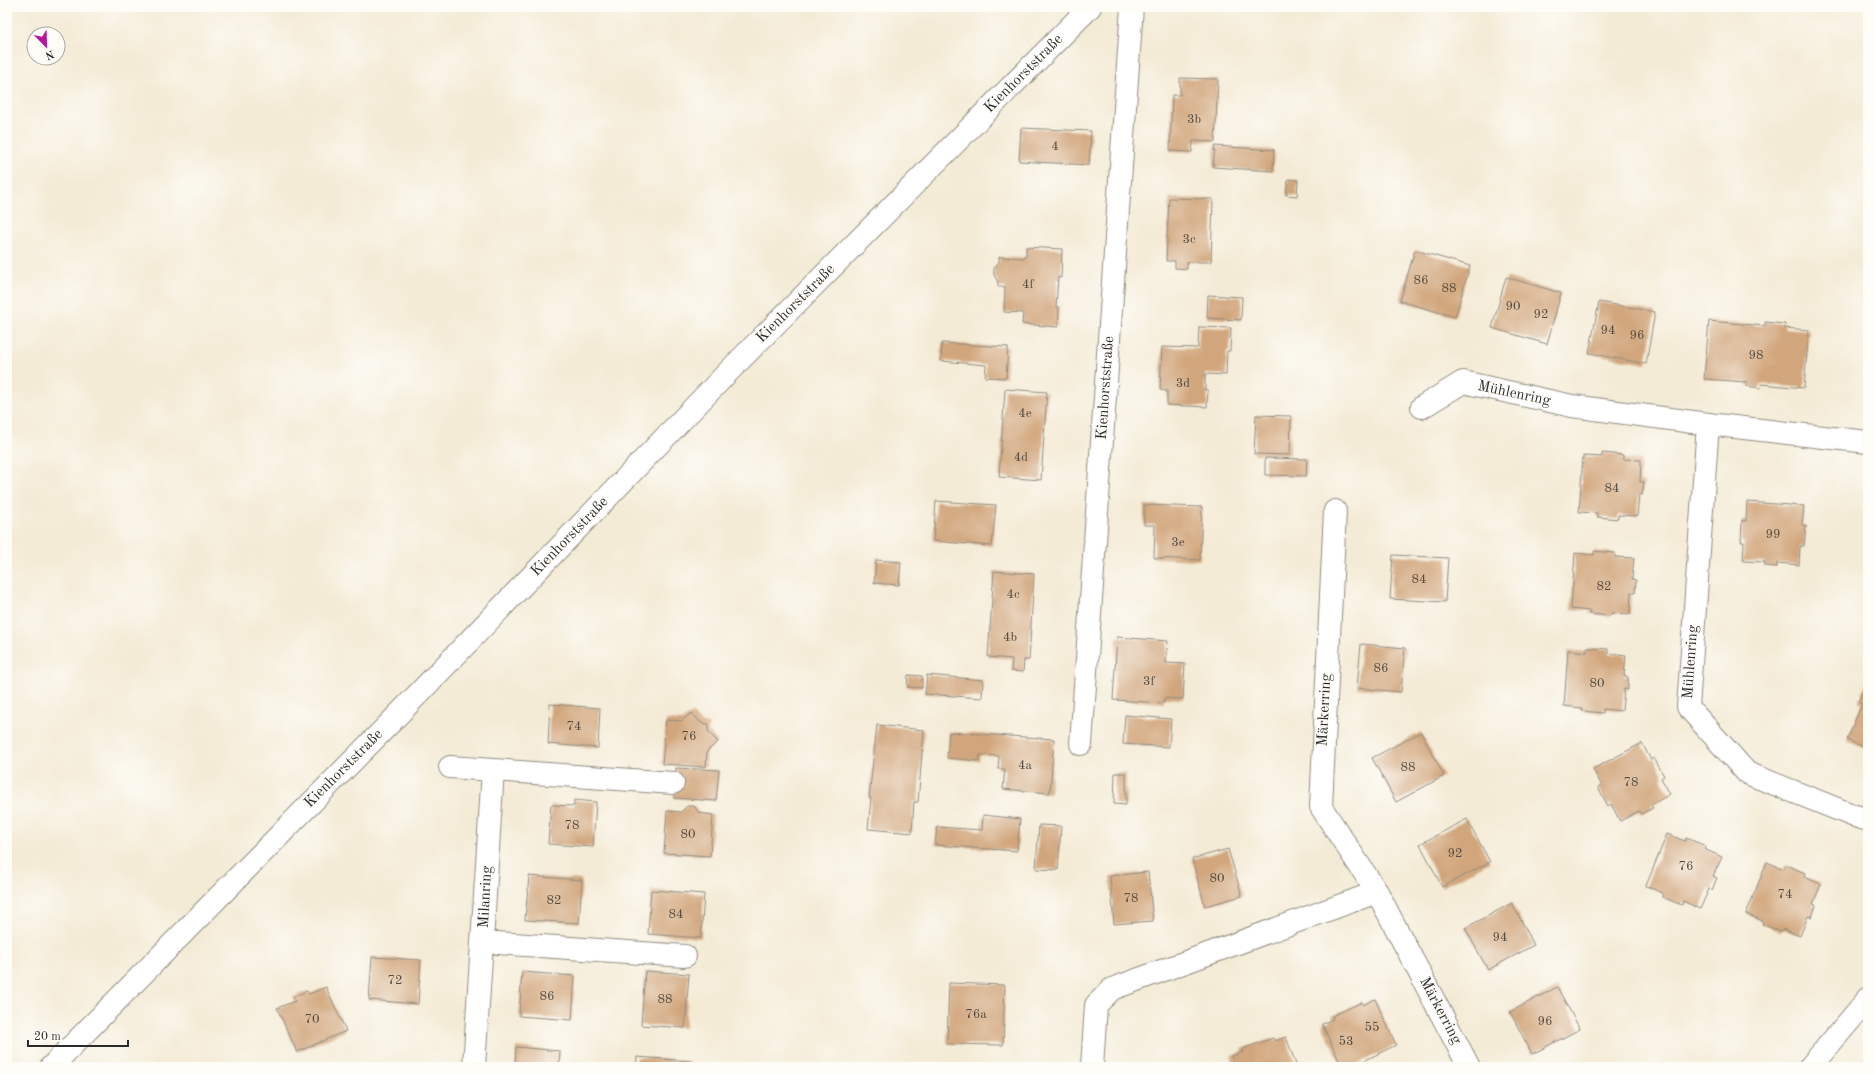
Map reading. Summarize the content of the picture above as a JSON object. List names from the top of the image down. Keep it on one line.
{"streets":{"street":["Kienhorststraße","Mühlenring","Märkerring","Milanring"]},"house_numbers":["3b","4","3c","86","4f","88","90","92","94","96","98","3d","4e","4d","84","99","3e","84","82","4c","4b","86","3f","80","74","76","4a","88","78","78","80","92","76","80","74","78","82","84","94","72","86","88","76a","70","96","55","53"],"scale_bar":"20 m","north":"bottom right"}
